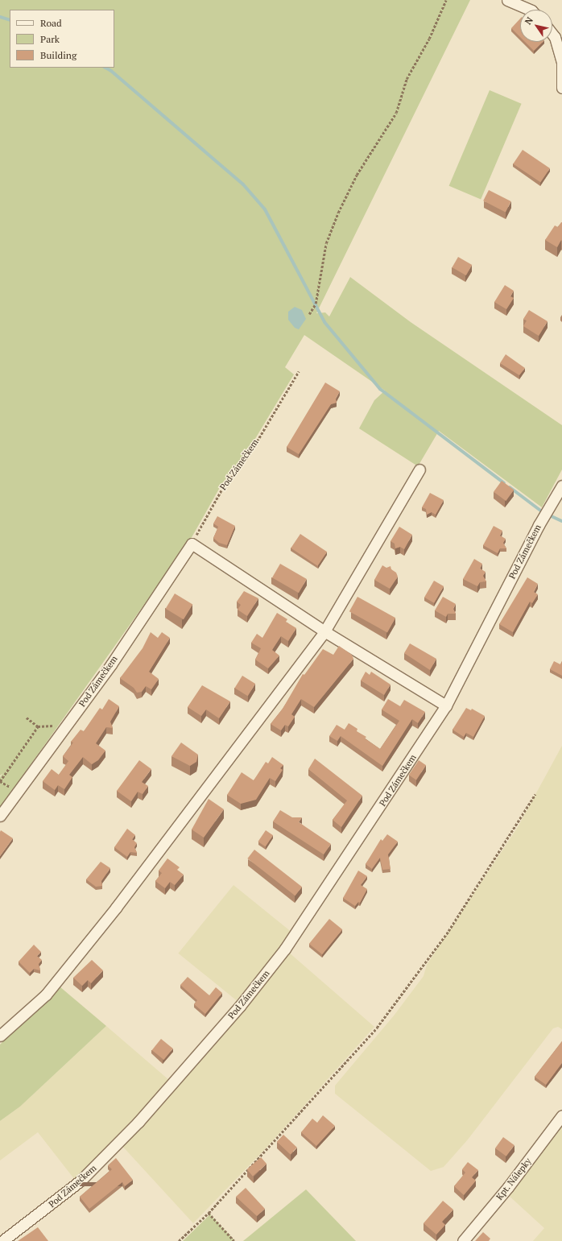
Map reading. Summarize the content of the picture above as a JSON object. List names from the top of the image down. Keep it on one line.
{"streets":{"street":["Pod Zámečkem","Kpt. Nálepky"]},"legend":["Road","Park","Building"],"north":"top left"}
